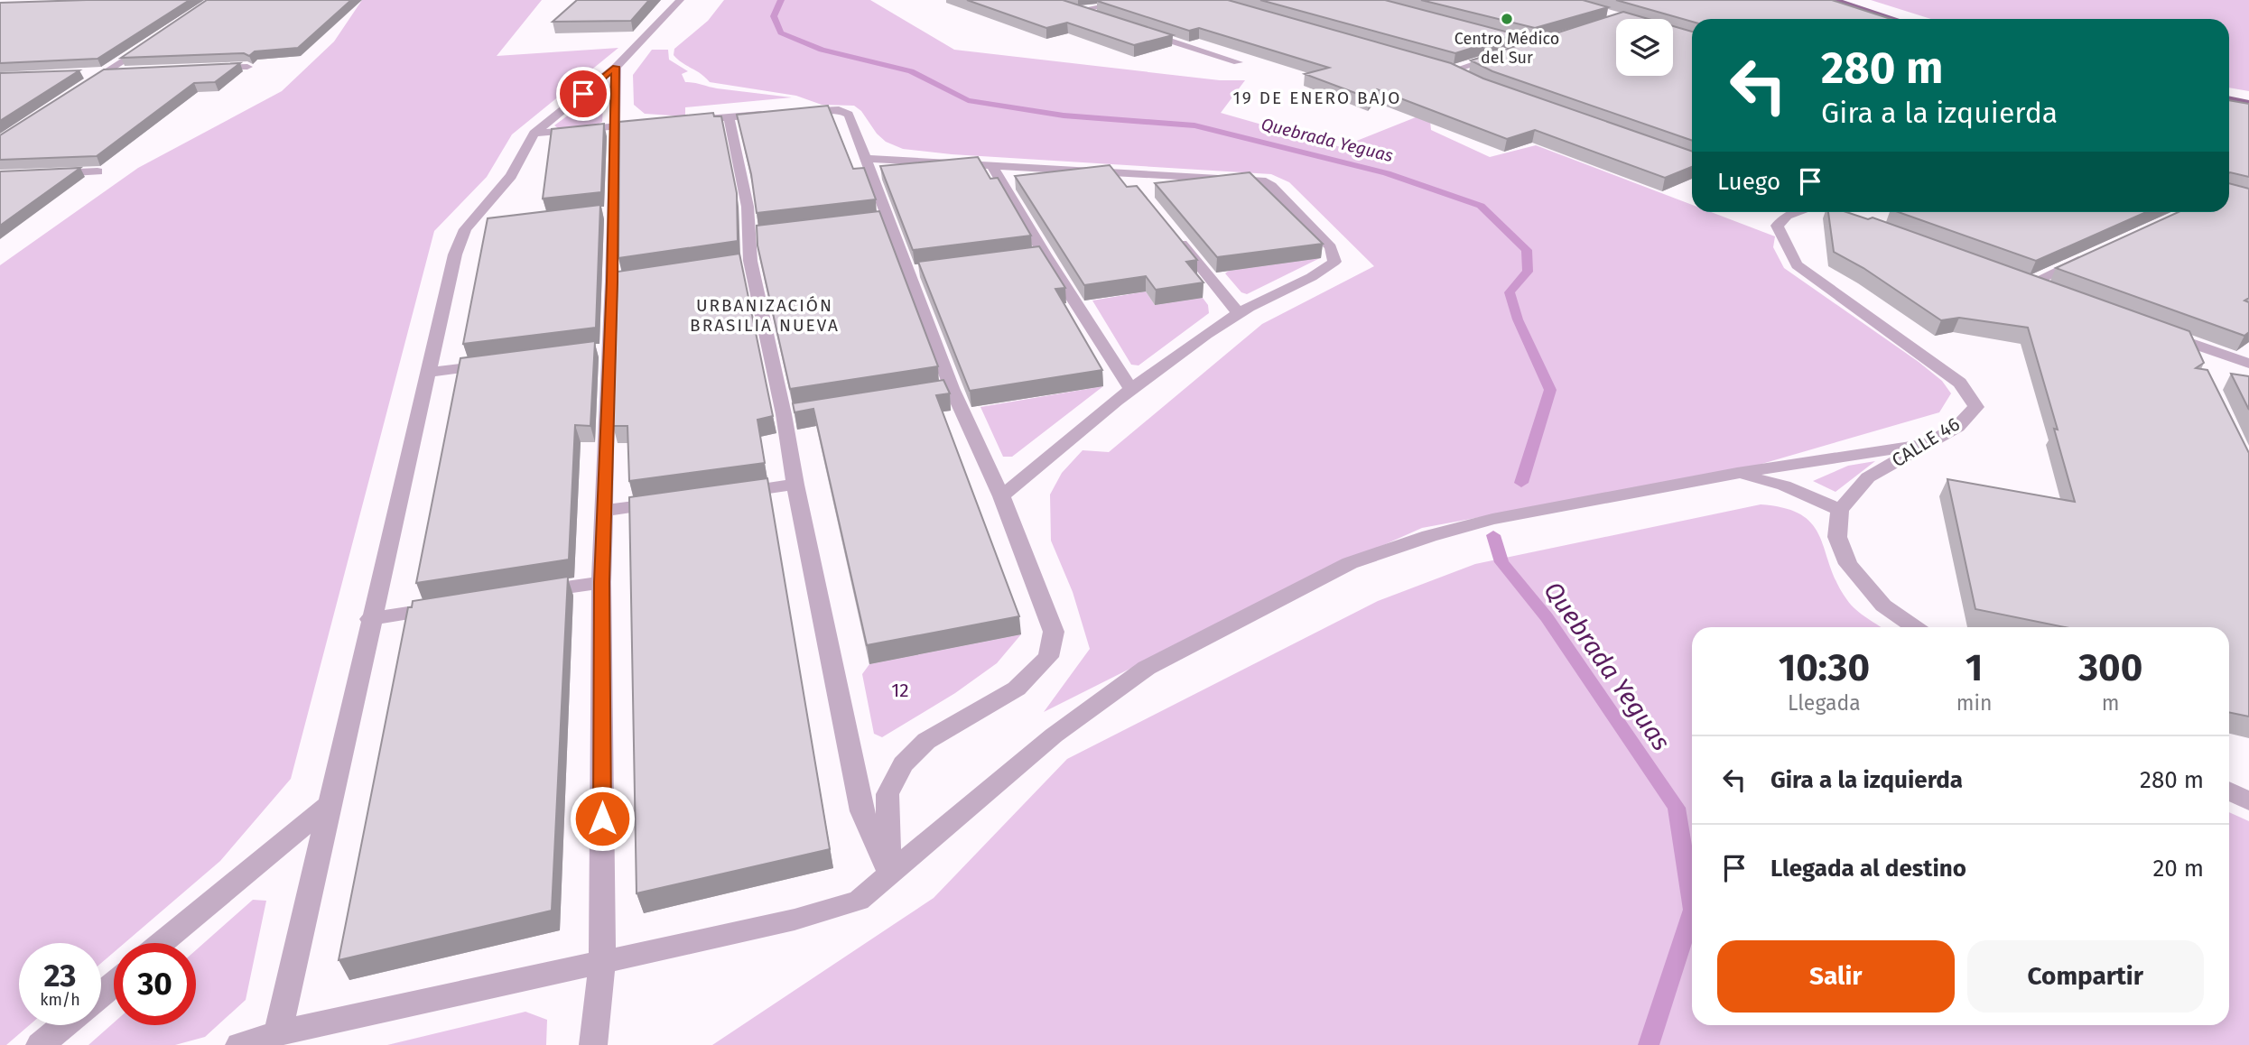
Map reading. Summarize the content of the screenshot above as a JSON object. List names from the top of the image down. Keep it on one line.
{"streets":{"street":["CALLE 46"]},"districts":["19 DE ENERO BAJO","URBANIZACIÓN BRASILIA NUEVA"],"water":["Quebrada Yeguas"],"parks":["12"],"places":["Centro Médico del Sur"],"page":{"turn":["280 m","Gira a la izquierda"],"then":"Luego","eta":["10:30","Llegada","1","min","300","m"],"list":[{"name":"Gira a la izquierda","value":"280 m"},{"name":"Llegada al destino","value":"20 m"}],"buttons":["Salir","Compartir"],"speed":"23 km/h","limit":"30"}}
